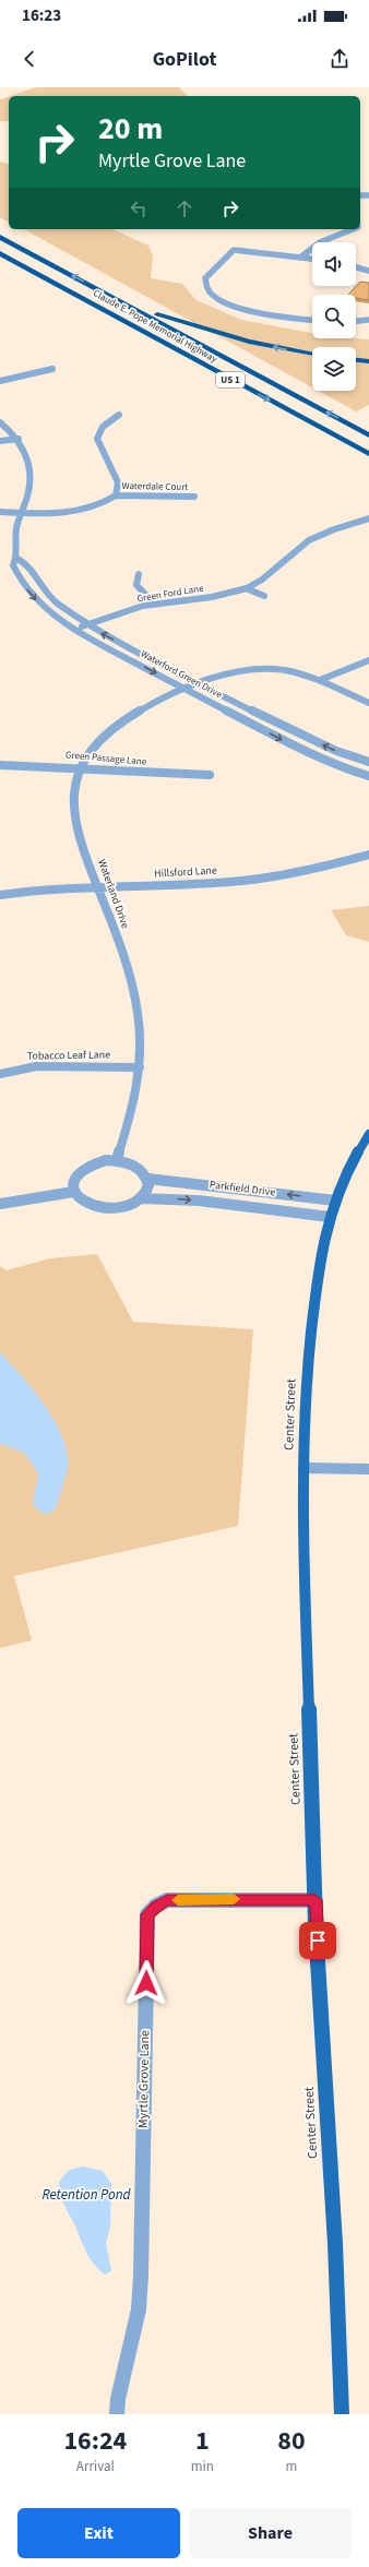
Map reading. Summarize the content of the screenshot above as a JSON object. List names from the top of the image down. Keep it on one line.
{"streets":{"highway":["Claude E. Pope Memorial Highway","US 1"],"main road":["Center Street"],"street":["Waterdale Court","Green Ford Lane","Waterford Green Drive","Green Passage Lane","Hillsford Lane","Waterland Drive","Tobacco Leaf Lane","Parkfield Drive","Myrtle Grove Lane"]},"crossings":[["Green Ford Lane","Waterford Green Drive"],["Waterford Green Drive","Waterland Drive"],["Green Passage Lane","Waterland Drive"],["Hillsford Lane","Waterland Drive"],["Waterland Drive","Tobacco Leaf Lane"],["Waterland Drive","Parkfield Drive"],["Parkfield Drive","Center Street"],["Center Street","Myrtle Grove Lane"]],"water":["Retention Pond"],"page":{"status":"16:23","header":"GoPilot","turn":["20 m","Myrtle Grove Lane"],"eta":["16:24","Arrival","1","min","80","m"],"buttons":["Exit","Share"]}}
